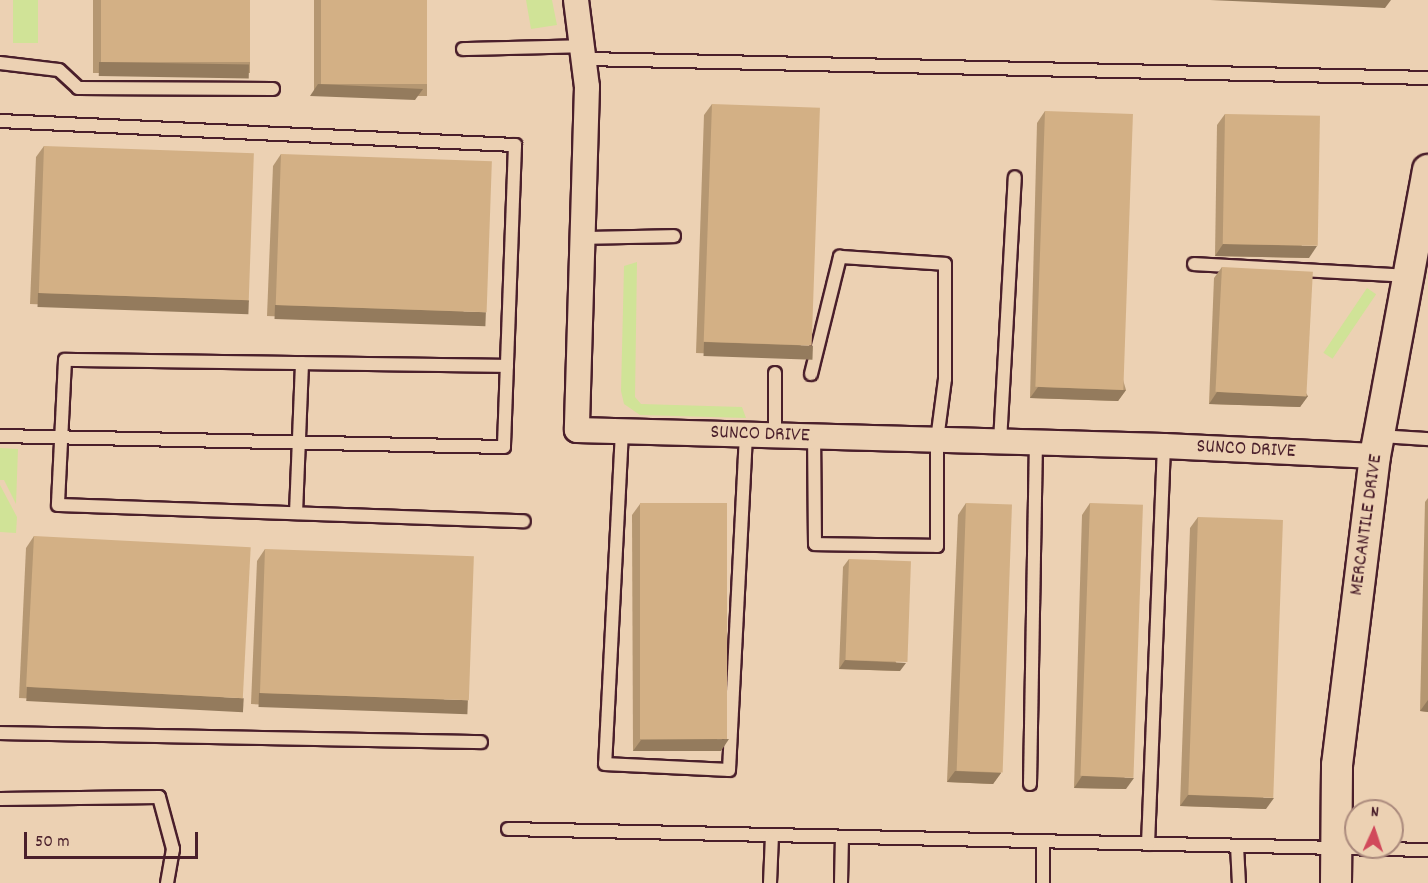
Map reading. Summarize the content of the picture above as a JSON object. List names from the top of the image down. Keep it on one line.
{"streets":{"street":["SUNCO DRIVE","MERCANTILE DRIVE"]},"crossings":[["SUNCO DRIVE","MERCANTILE DRIVE"]],"scale_bar":"50 m","north":"top"}
